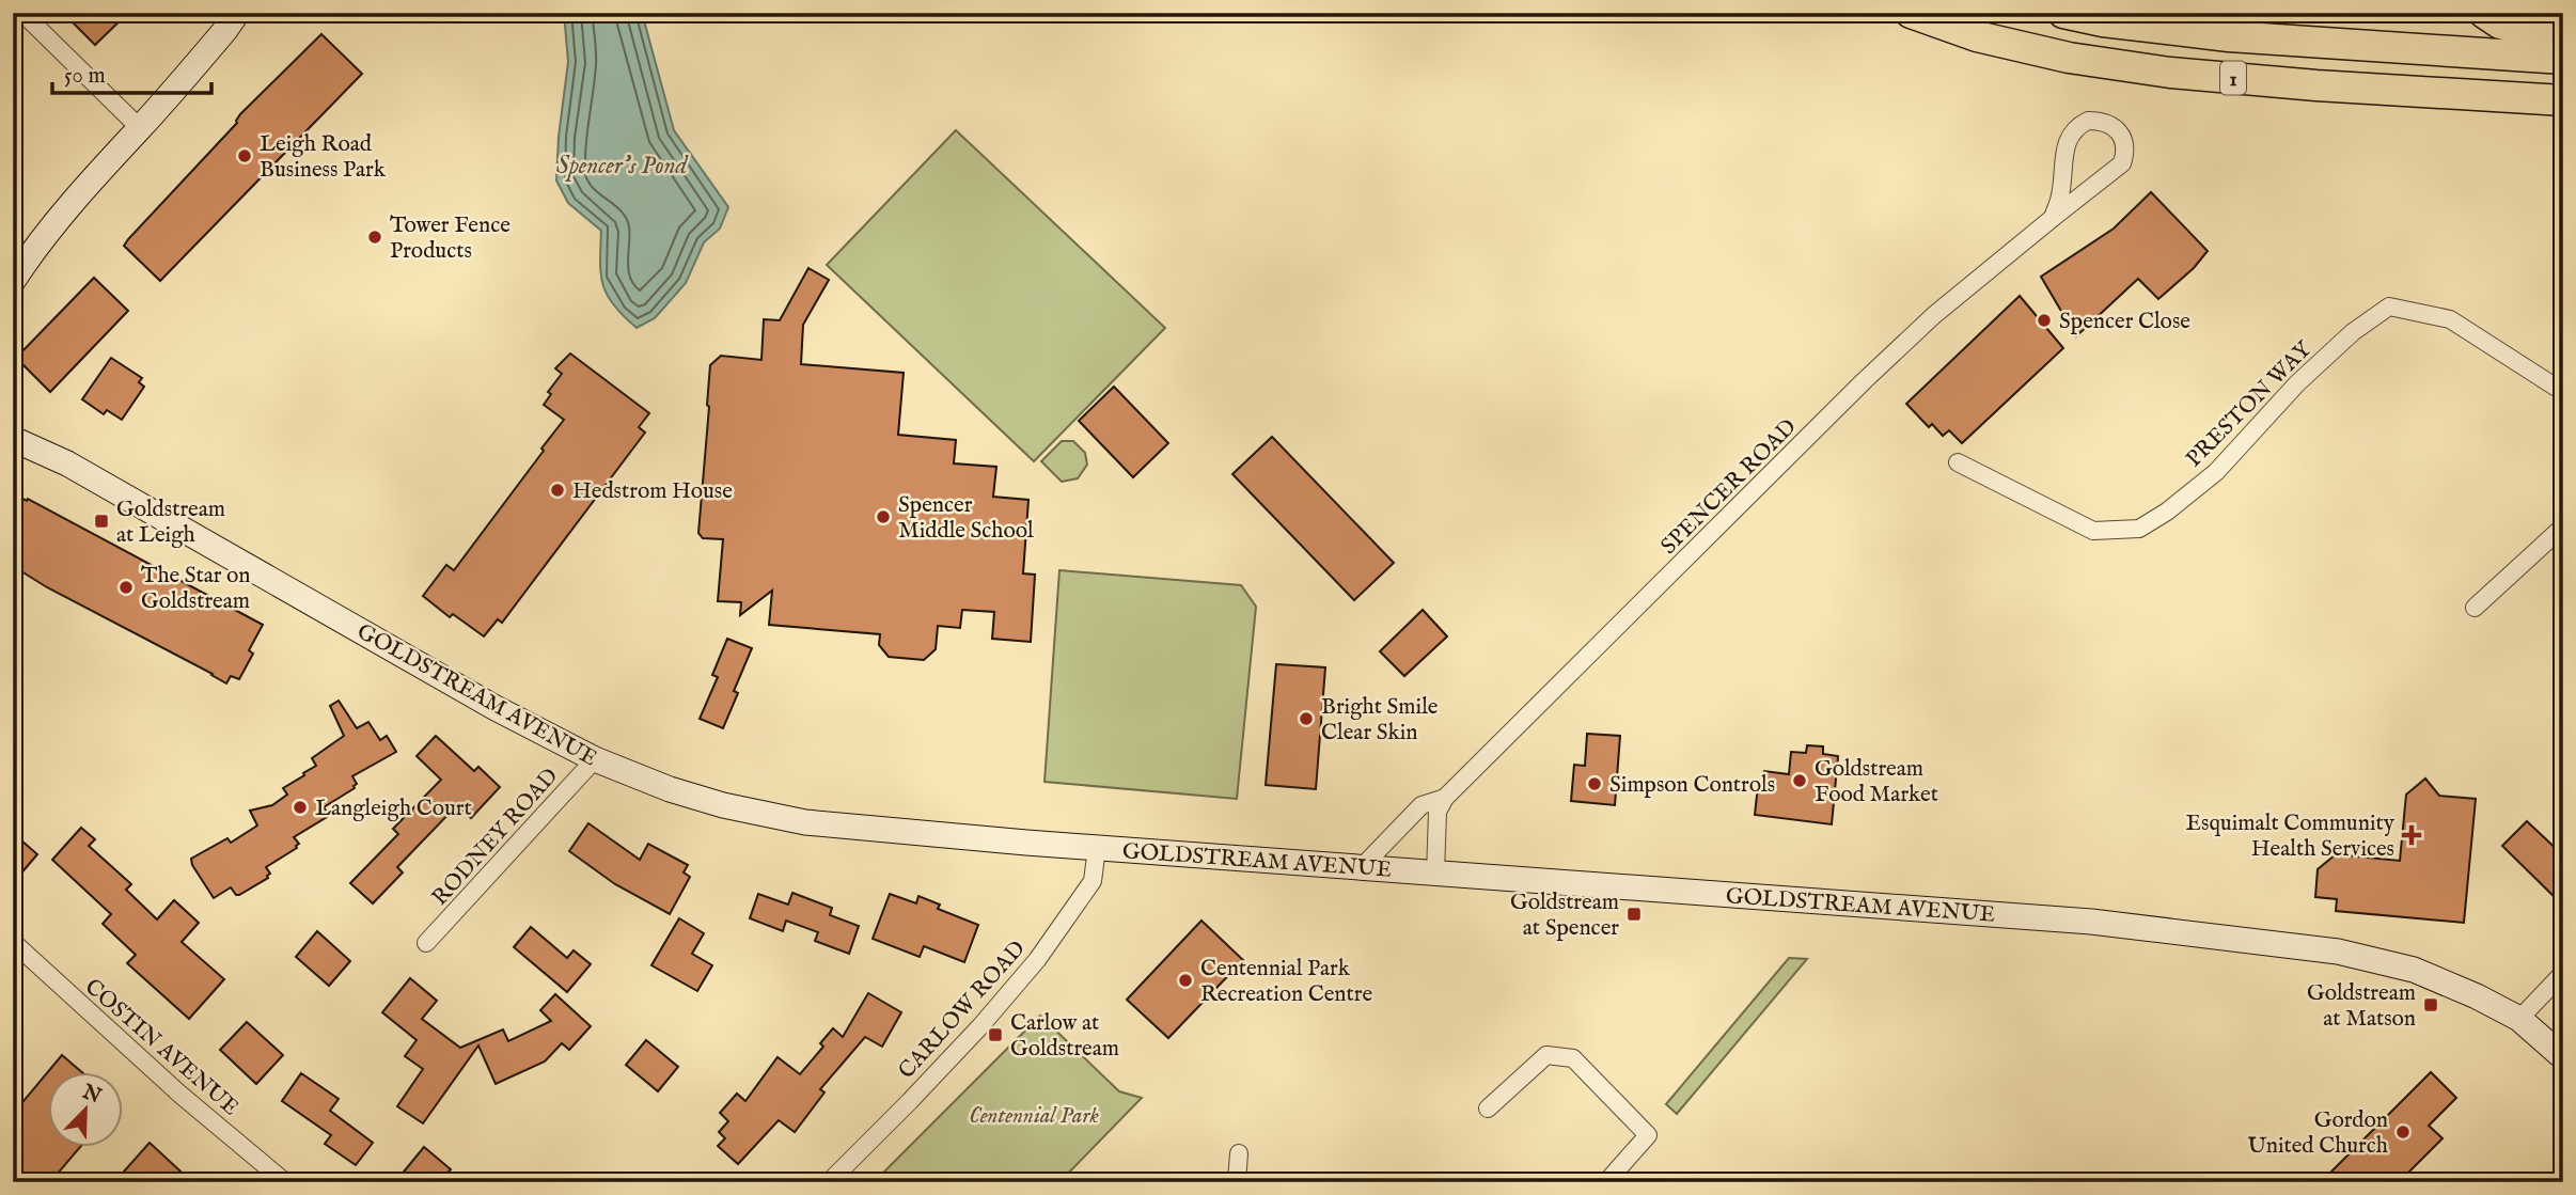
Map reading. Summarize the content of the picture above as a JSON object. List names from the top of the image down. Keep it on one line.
{"streets":{"highway":["1"],"main road":["GOLDSTREAM AVENUE"],"street":["PRESTON WAY","SPENCER ROAD","RODNEY ROAD","CARLOW ROAD","COSTIN AVENUE"]},"crossings":[["SPENCER ROAD","GOLDSTREAM AVENUE"],["GOLDSTREAM AVENUE","RODNEY ROAD"],["GOLDSTREAM AVENUE","CARLOW ROAD"]],"water":["Spencer's Pond"],"parks":["Centennial Park"],"places":{"other":["Leigh Road Business Park","Tower Fence Products","Spencer Close","Hedstrom House","Spencer Middle School","The Star on Goldstream","Bright Smile Clear Skin","Goldstream Food Market","Simpson Controls","Langleigh Court","Centennial Park Recreation Centre","Gordon United Church"],"transit":["Goldstream at Leigh","Goldstream at Spencer","Goldstream at Matson","Carlow at Goldstream"],"health":["Esquimalt Community Health Services"]},"scale_bar":"50 m","north":"top right"}
